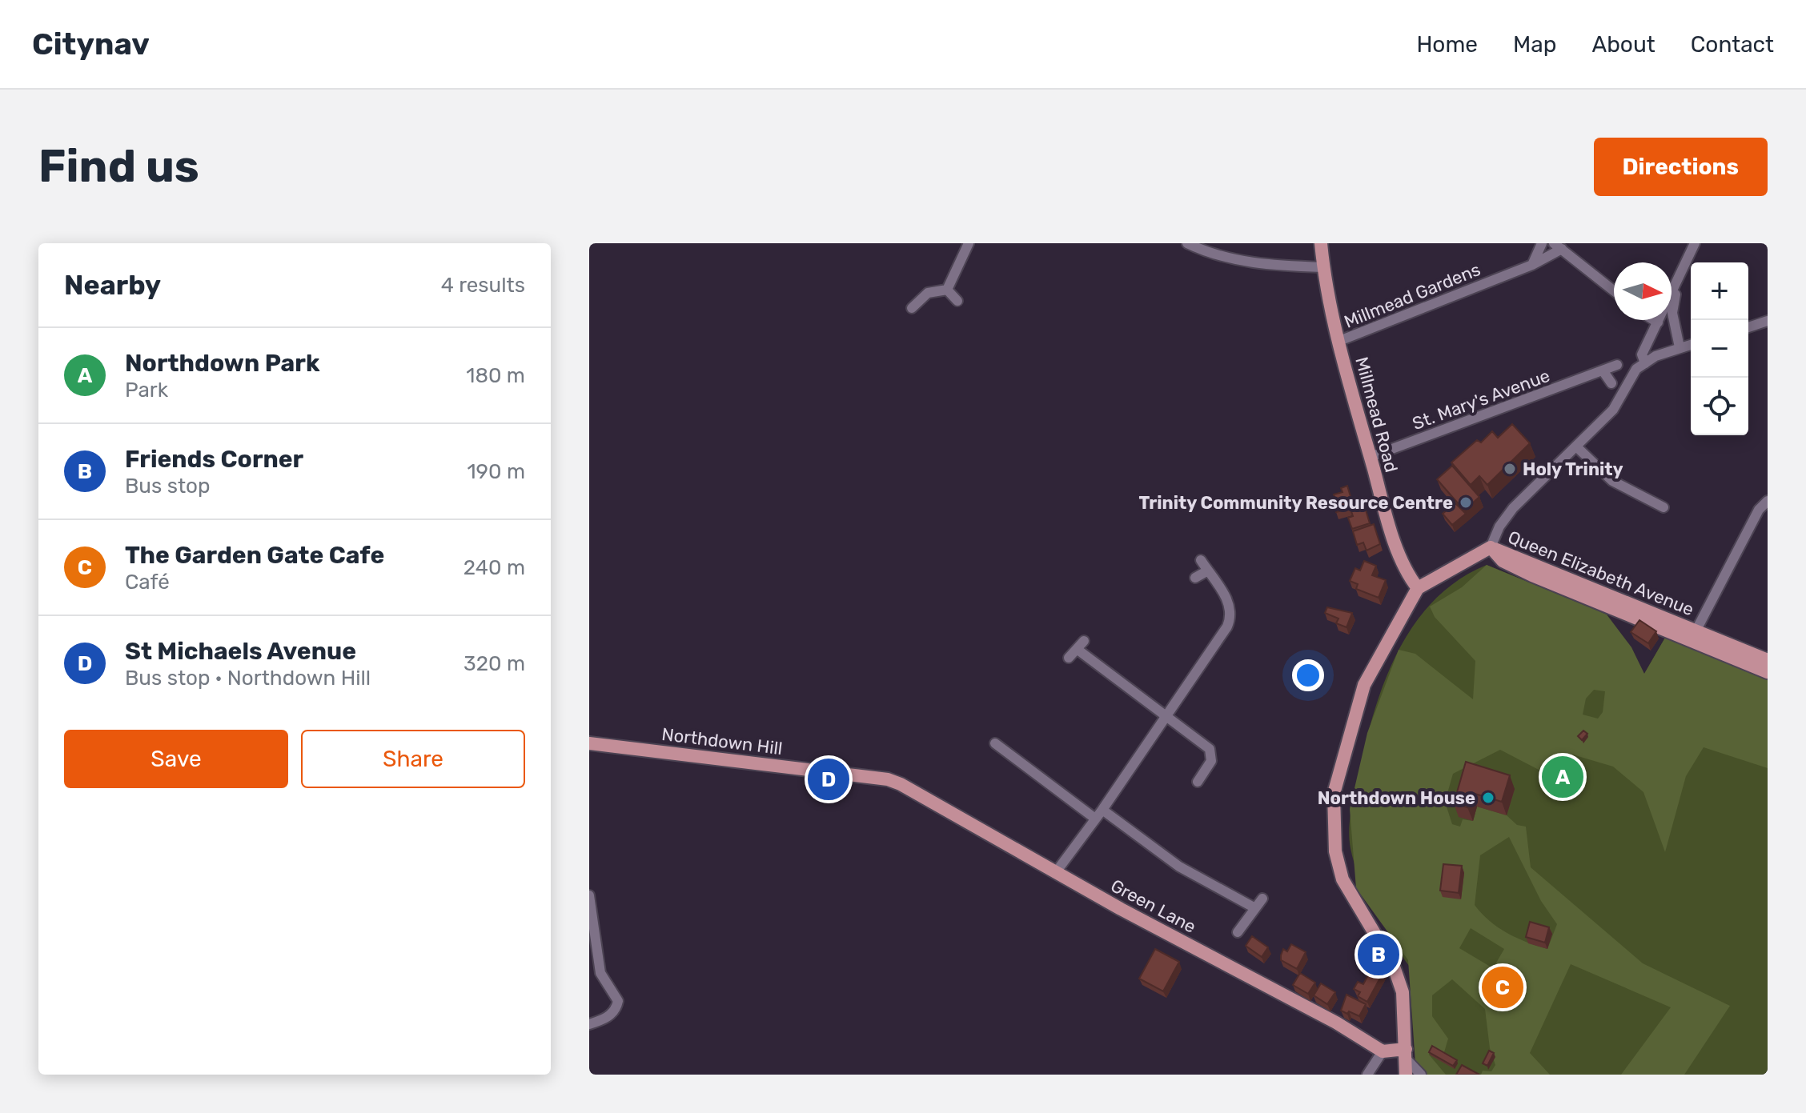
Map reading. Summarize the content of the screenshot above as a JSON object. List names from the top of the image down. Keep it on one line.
{"streets":{"main road":["Millmead Road","Queen Elizabeth Avenue","Northdown Hill","Green Lane"],"street":["Millmead Gardens","St. Mary's Avenue"]},"crossings":[["Millmead Gardens","Millmead Road"],["St. Mary's Avenue","Millmead Road"],["Northdown Hill","Green Lane"]],"places":["Holy Trinity","Trinity Community Resource Centre","Northdown House"],"north":"right","page":{"header":"Citynav","nav":["Home","Map","About","Contact"],"buttons":["Directions",["Save","Share"]],"title":"Find us","heading":["Nearby","4 results"],"map_buttons":["+","−"],"list":[{"mark":"A","name":"Northdown Park","note":"Park","value":"180 m"},{"mark":"B","name":"Friends Corner","note":"Bus stop","value":"190 m"},{"mark":"C","name":"The Garden Gate Cafe","note":"Café","value":"240 m"},{"mark":"D","name":"St Michaels Avenue","note":"Bus stop · Northdown Hill","value":"320 m"}],"pins":["A","D","B","C"]}}
